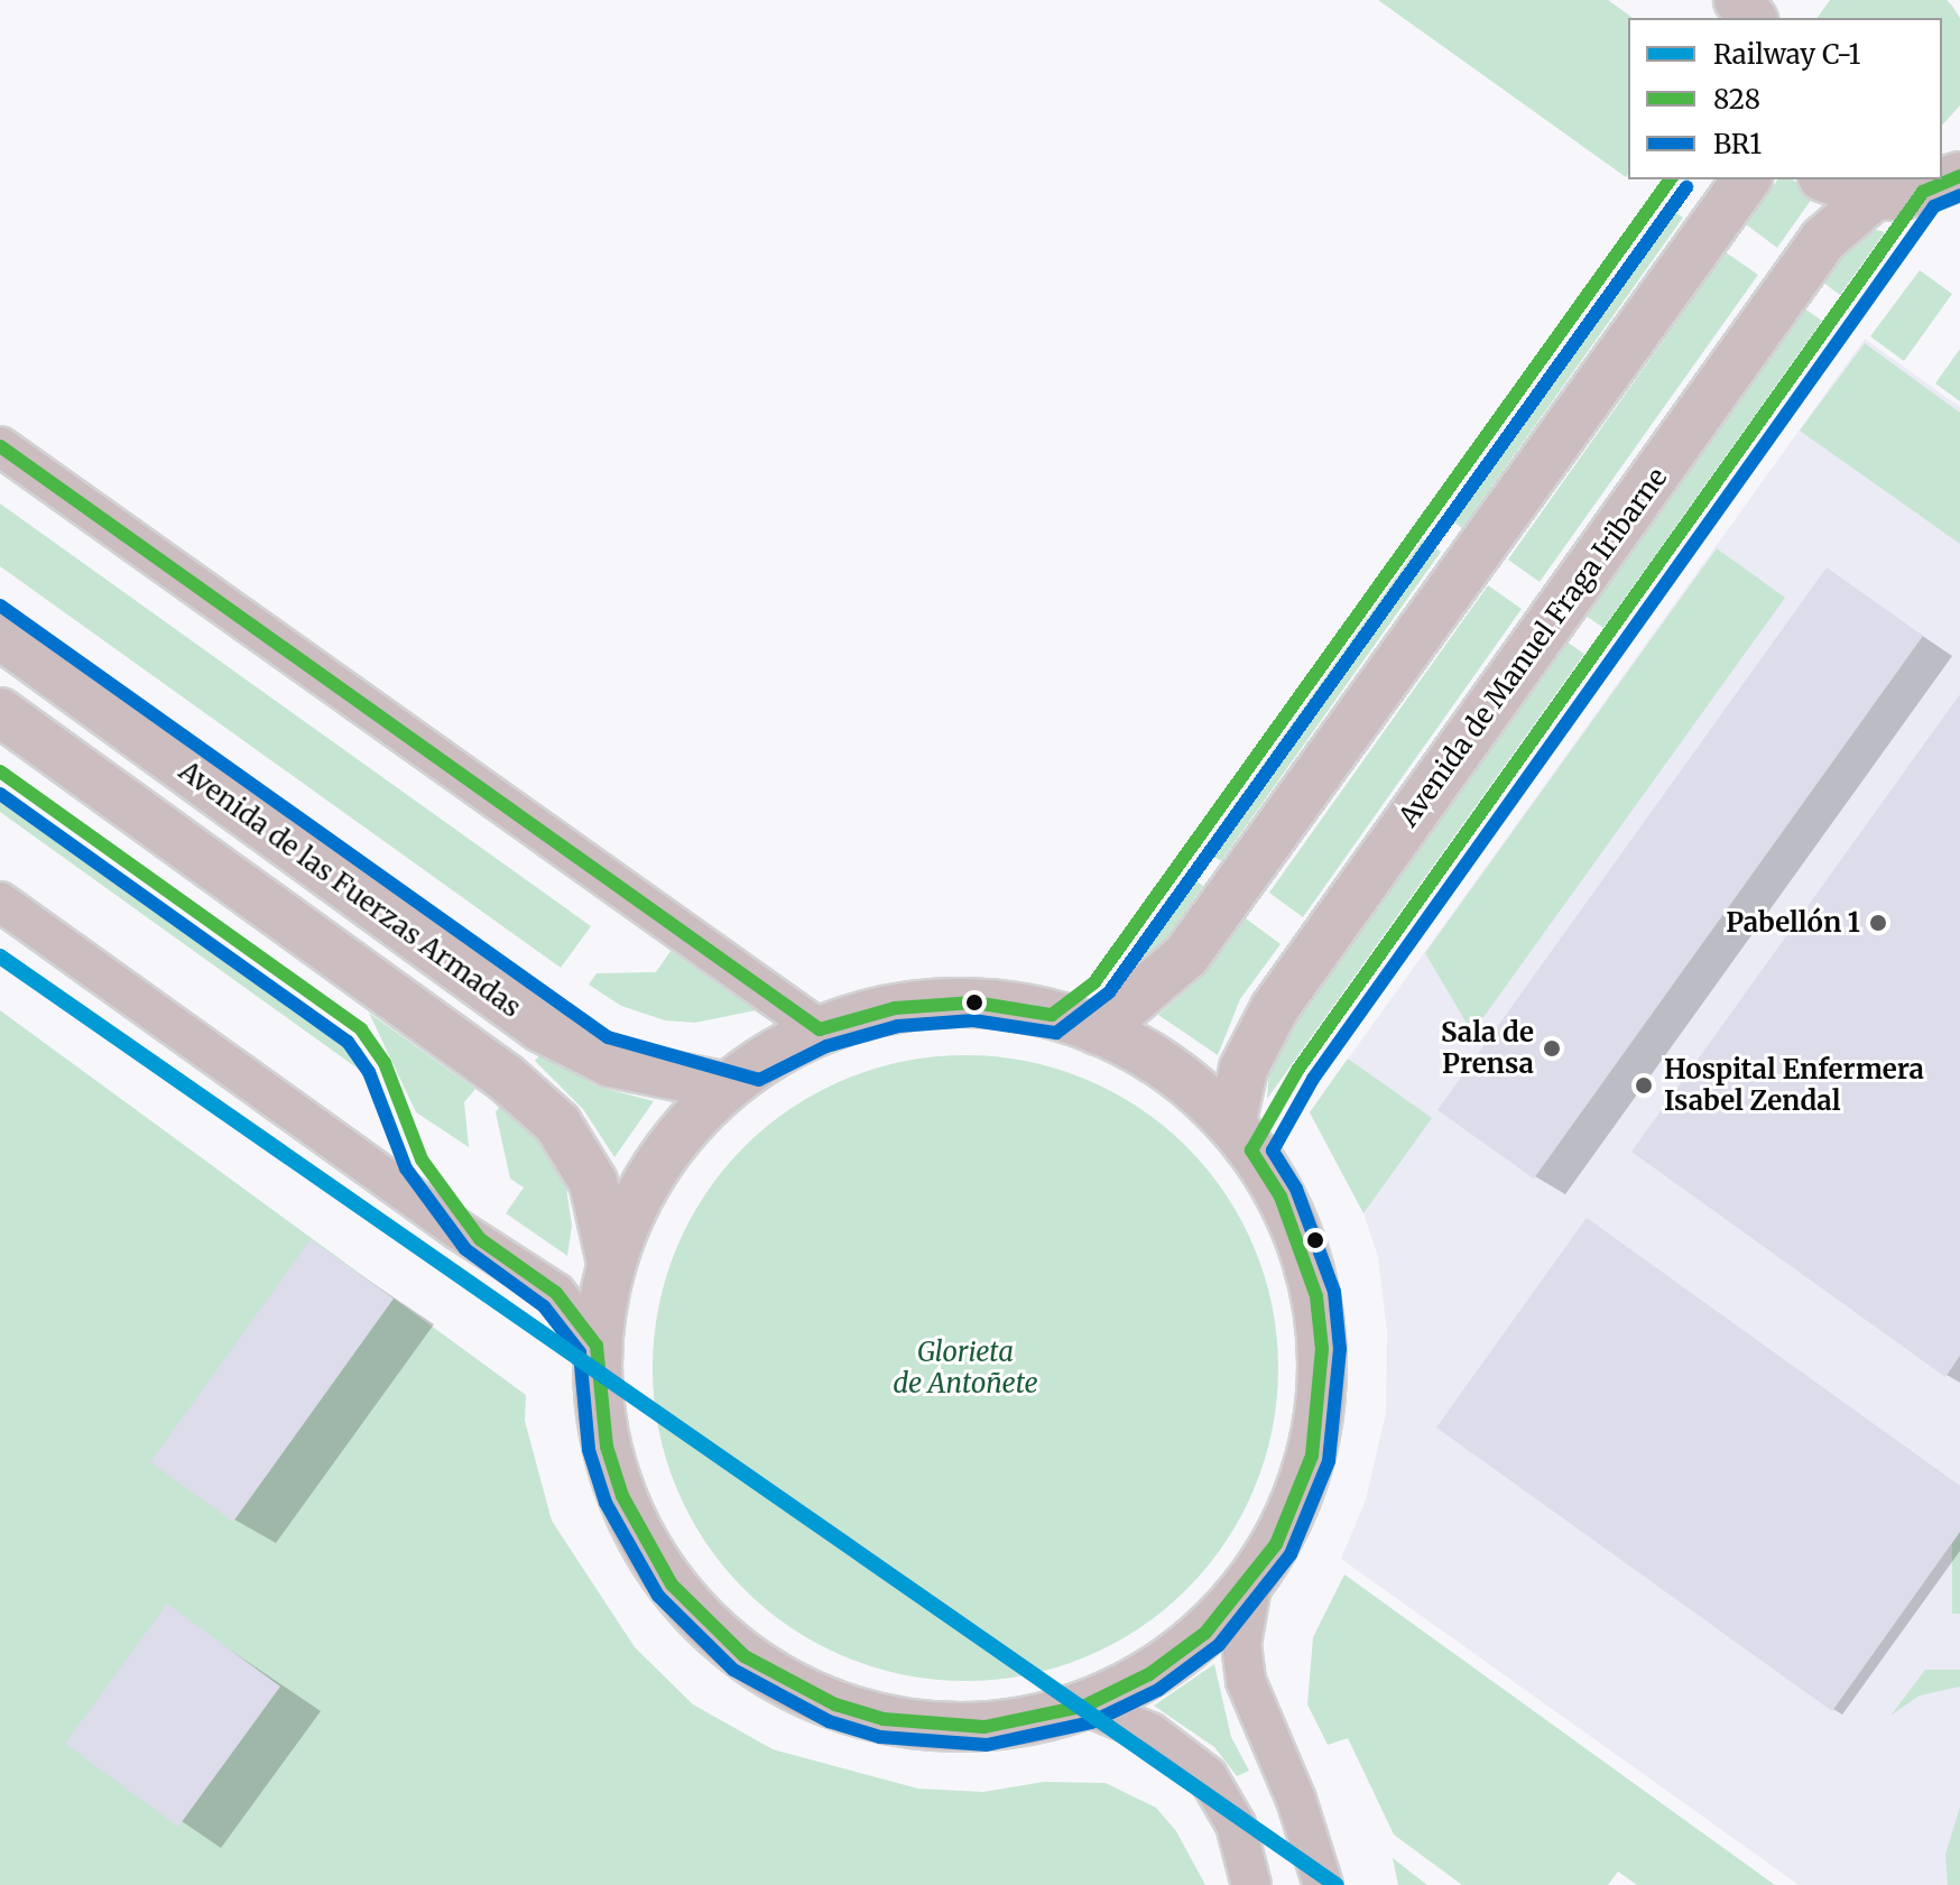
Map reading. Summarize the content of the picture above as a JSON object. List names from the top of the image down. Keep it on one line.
{"streets":{"street":["Avenida de Manuel Fraga Iribarne","Avenida de las Fuerzas Armadas"]},"parks":["Glorieta de Antoñete"],"places":["Pabellón 1","Sala de Prensa","Hospital Enfermera Isabel Zendal"],"lines":["transit line 828","transit line BR1","rail line C-1"],"legend":["Railway C-1","828","BR1"]}
